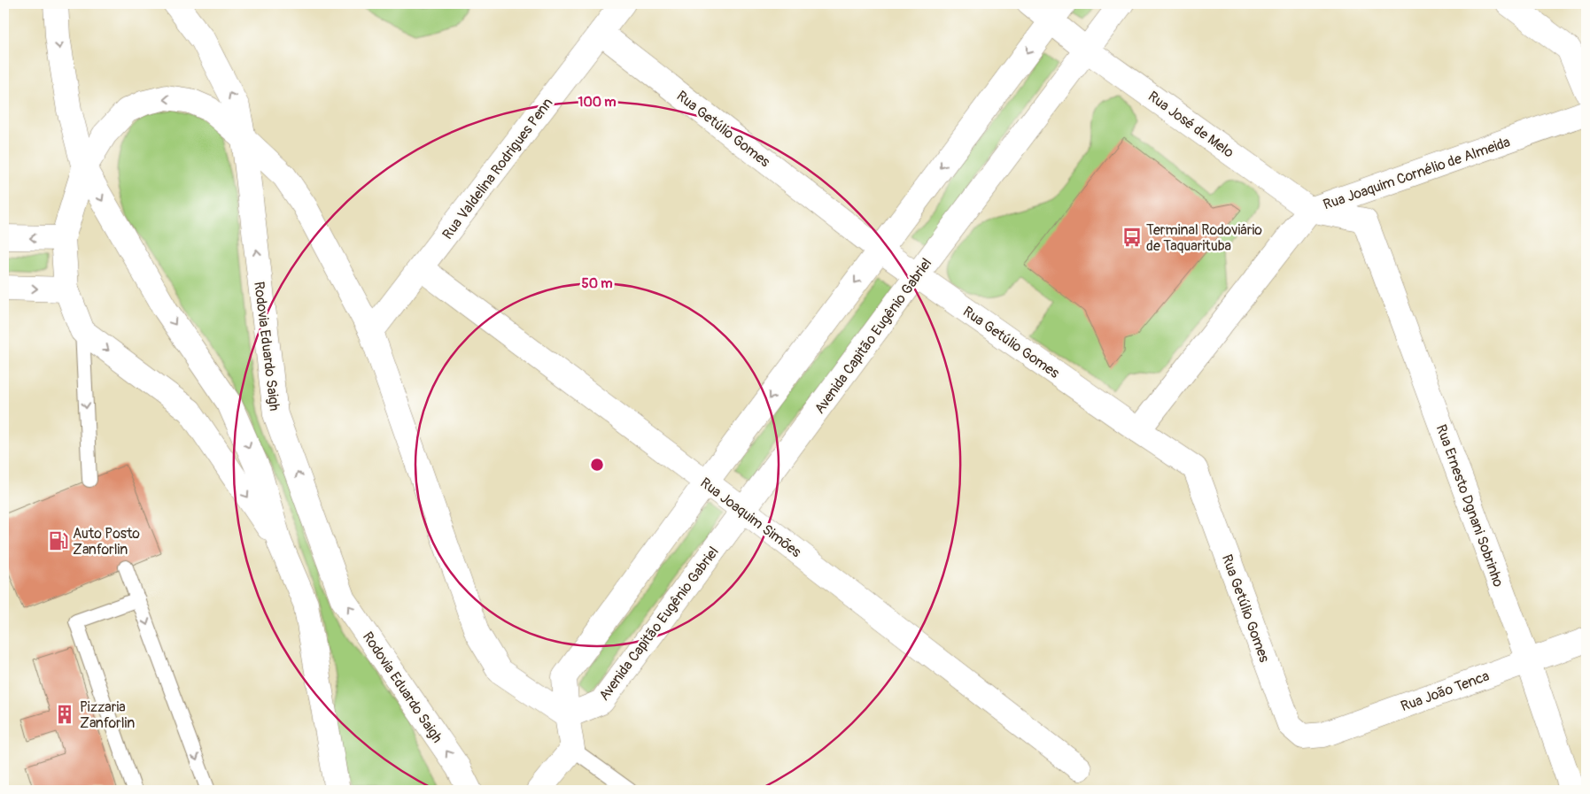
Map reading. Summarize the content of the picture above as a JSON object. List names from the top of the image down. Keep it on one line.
{"streets":{"main road":["Rua José de Melo","Rua Getúlio Gomes","Rua Valdelina Rodrigues Penn","Rua Joaquim Cornélio de Almeida","Avenida Capitão Eugênio Gabriel","Rodovia Eduardo Saigh","Rua Ernesto Dgnani Sobrinho","Rua Joaquim Simões","Rua João Tenca"]},"crossings":[["Rua José de Melo","Rua Joaquim Cornélio de Almeida"],["Rua José de Melo","Avenida Capitão Eugênio Gabriel"],["Rua José de Melo","Rua Ernesto Dgnani Sobrinho"],["Rua Getúlio Gomes","Rua Valdelina Rodrigues Penn"],["Rua Getúlio Gomes","Rua Joaquim Cornélio de Almeida"],["Rua Getúlio Gomes","Avenida Capitão Eugênio Gabriel"],["Rua Getúlio Gomes","Rua João Tenca"],["Rua Valdelina Rodrigues Penn","Rua Joaquim Simões"],["Avenida Capitão Eugênio Gabriel","Rua Joaquim Simões"],["Rua Ernesto Dgnani Sobrinho","Rua João Tenca"]],"places":{"bus stop":["Terminal Rodoviário de Taquarituba"],"fuel station":["Auto Posto Zanforlin"],"building":["Pizzaria Zanforlin"]},"rings":["100 m","50 m"]}
